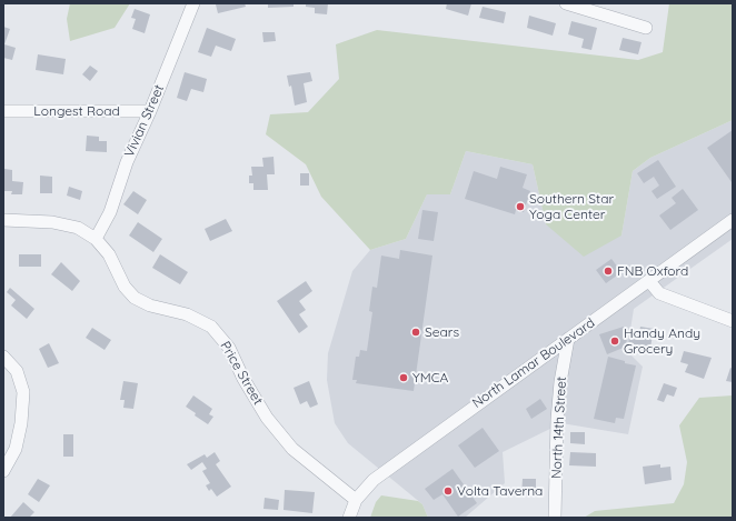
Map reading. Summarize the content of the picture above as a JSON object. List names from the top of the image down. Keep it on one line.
{"streets":{"street":["Longest Road","Vivian Street","North Lamar Boulevard","Price Street","North 14th Street"]},"crossings":[["Longest Road","Vivian Street"],["Vivian Street","Price Street"],["North Lamar Boulevard","Price Street"],["North Lamar Boulevard","North 14th Street"]],"places":["Southern Star Yoga Center","FNB Oxford","Sears","Handy Andy Grocery","YMCA","Volta Taverna"]}
